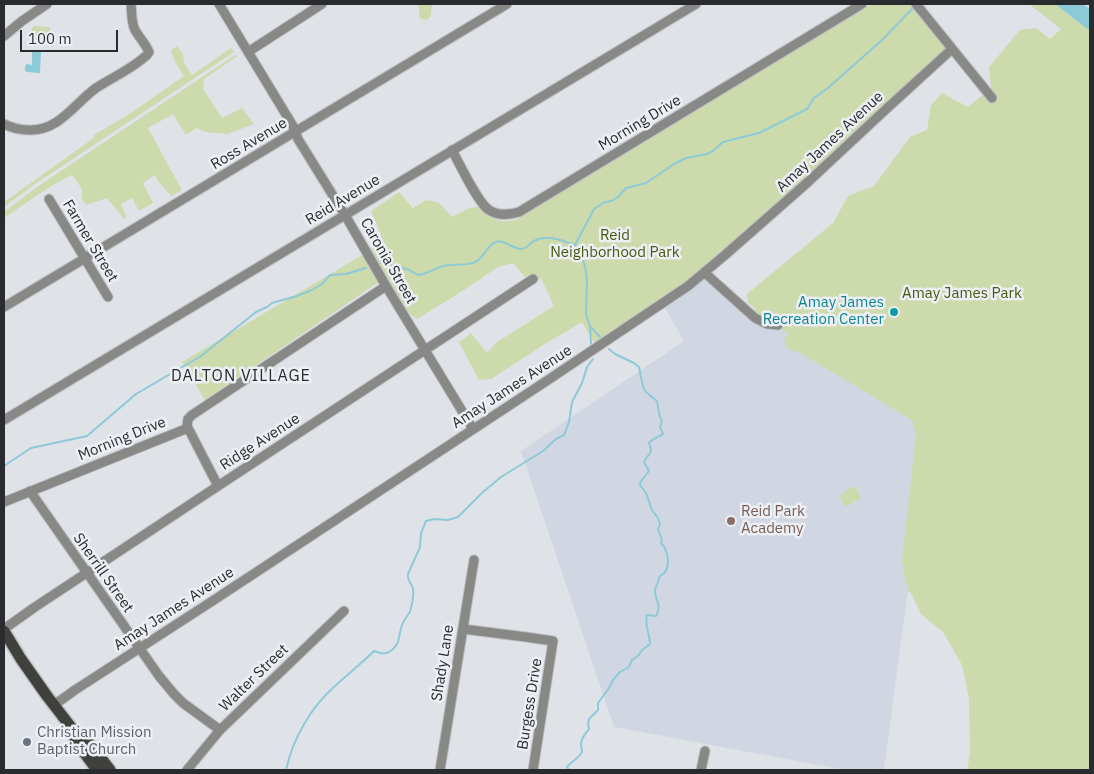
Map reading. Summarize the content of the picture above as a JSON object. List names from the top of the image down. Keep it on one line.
{"streets":{"street":["Morning Drive","Amay James Avenue","Ross Avenue","Reid Avenue","Farmer Street","Caronia Street","Ridge Avenue","Sherrill Street","Shady Lane","Walter Street","Burgess Drive"]},"crossings":[["Morning Drive","Reid Avenue"],["Morning Drive","Caronia Street"],["Morning Drive","Sherrill Street"],["Amay James Avenue","Caronia Street"],["Amay James Avenue","Sherrill Street"],["Ross Avenue","Farmer Street"],["Ross Avenue","Caronia Street"],["Reid Avenue","Caronia Street"],["Caronia Street","Ridge Avenue"],["Ridge Avenue","Sherrill Street"],["Sherrill Street","Walter Street"],["Shady Lane","Burgess Drive"]],"districts":["DALTON VILLAGE"],"parks":["Reid Neighborhood Park","Amay James Park"],"places":["Amay James Recreation Center","Reid Park Academy","Christian Mission Baptist Church"],"scale_bar":"100 m"}
